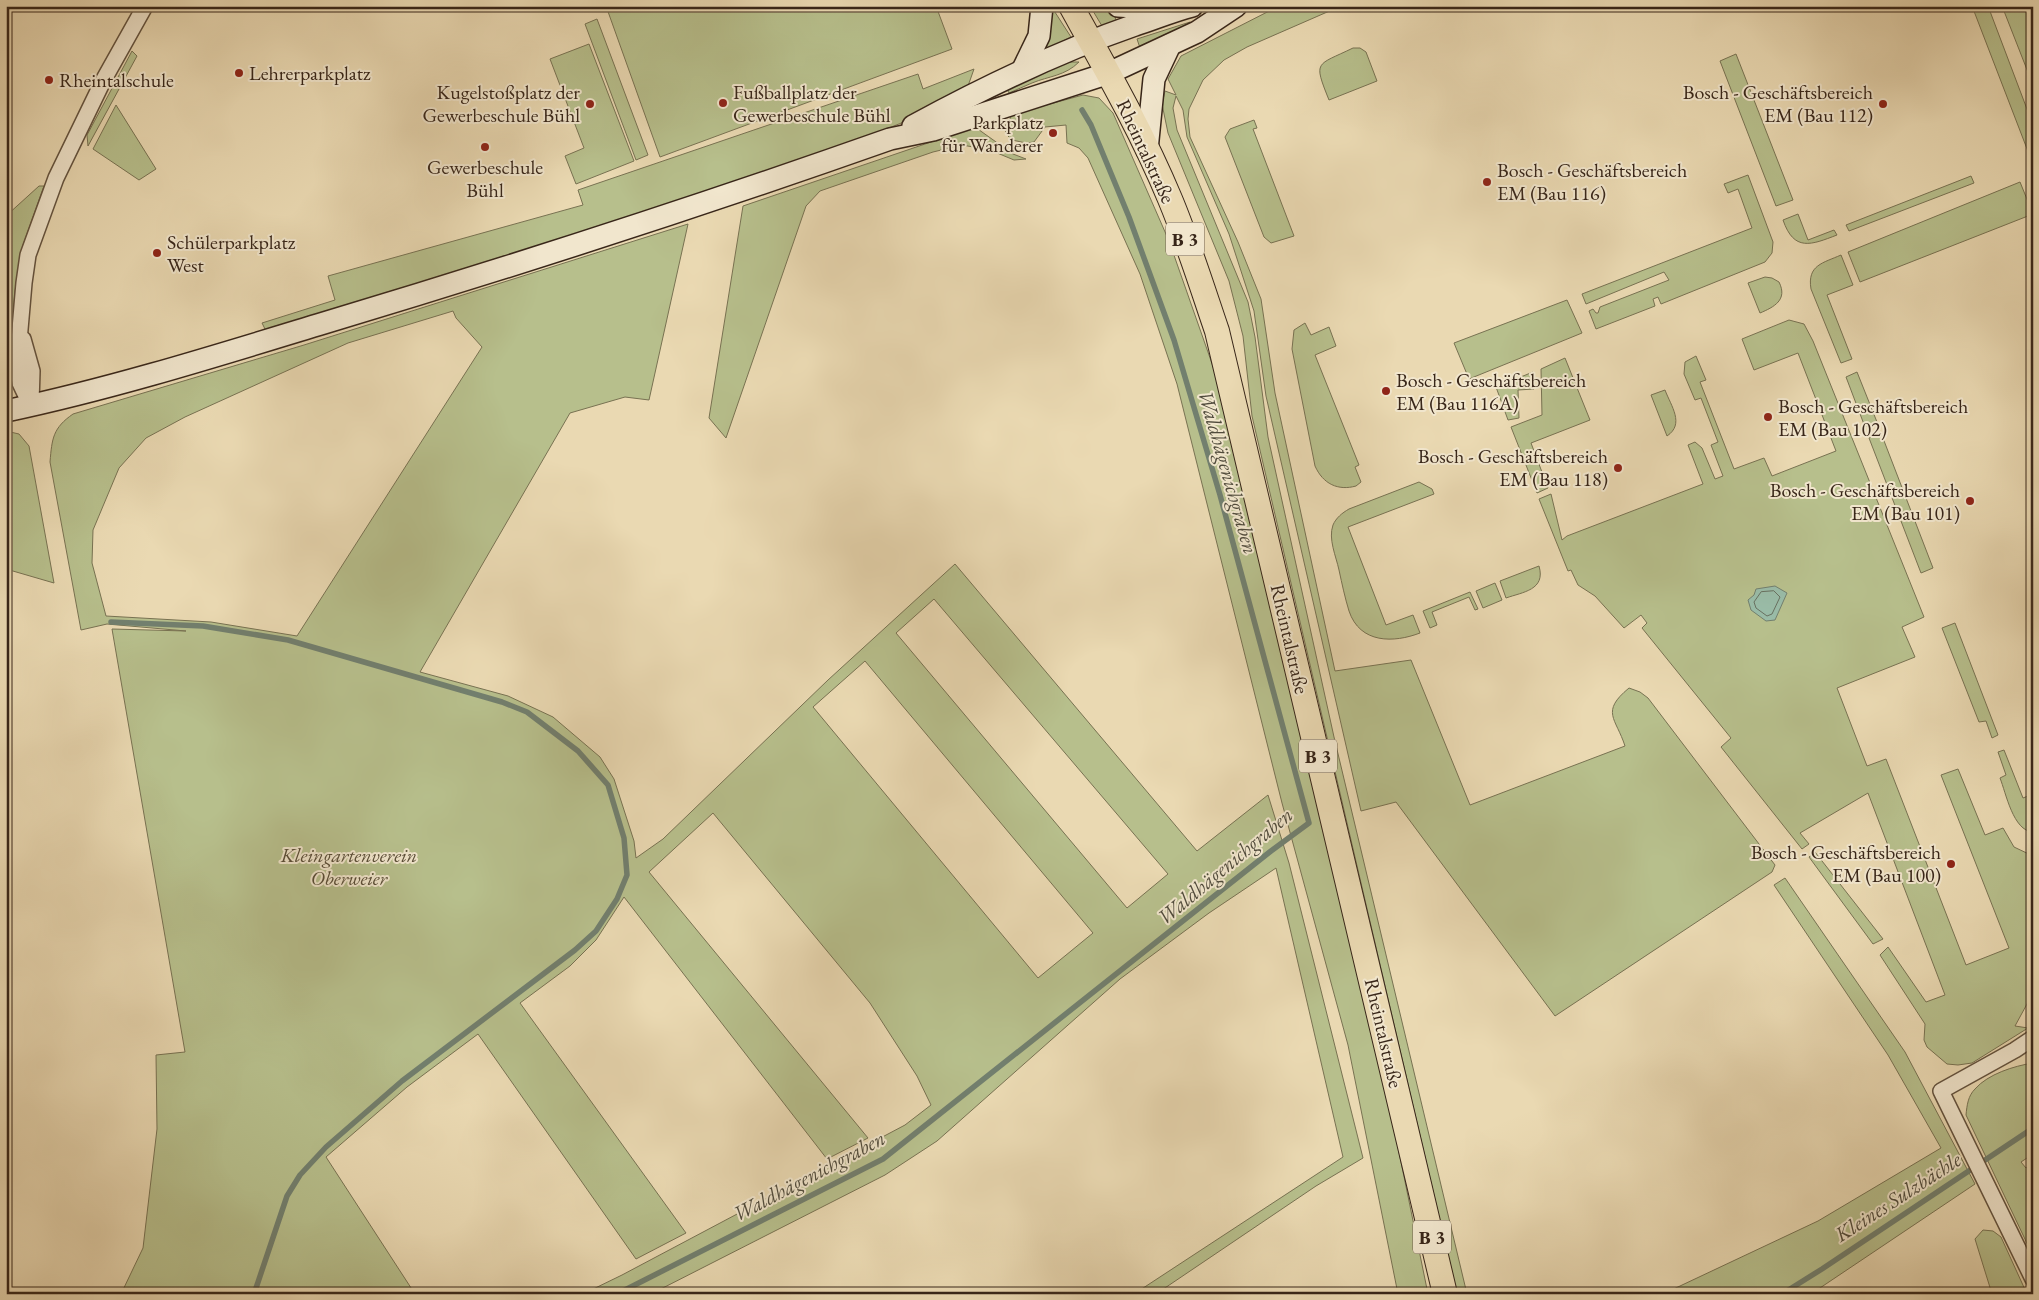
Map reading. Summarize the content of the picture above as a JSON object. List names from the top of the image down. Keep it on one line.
{"streets":{"main road":["Rheintalstraße","B 3"]},"water":["Waldhägenichgraben","Kleines Sulzbächle"],"parks":["Kleingartenverein Oberweier"],"places":["Lehrerparkplatz","Rheintalschule","Fußballplatz der Gewerbeschule Bühl","Kugelstoßplatz der Gewerbeschule Bühl","Bosch - Geschäftsbereich EM (Bau 112)","Parkplatz für Wanderer","Gewerbeschule Bühl","Bosch - Geschäftsbereich EM (Bau 116)","Schülerparkplatz West","Bosch - Geschäftsbereich EM (Bau 116A)","Bosch - Geschäftsbereich EM (Bau 102)","Bosch - Geschäftsbereich EM (Bau 118)","Bosch - Geschäftsbereich EM (Bau 101)","Bosch - Geschäftsbereich EM (Bau 100)"]}
